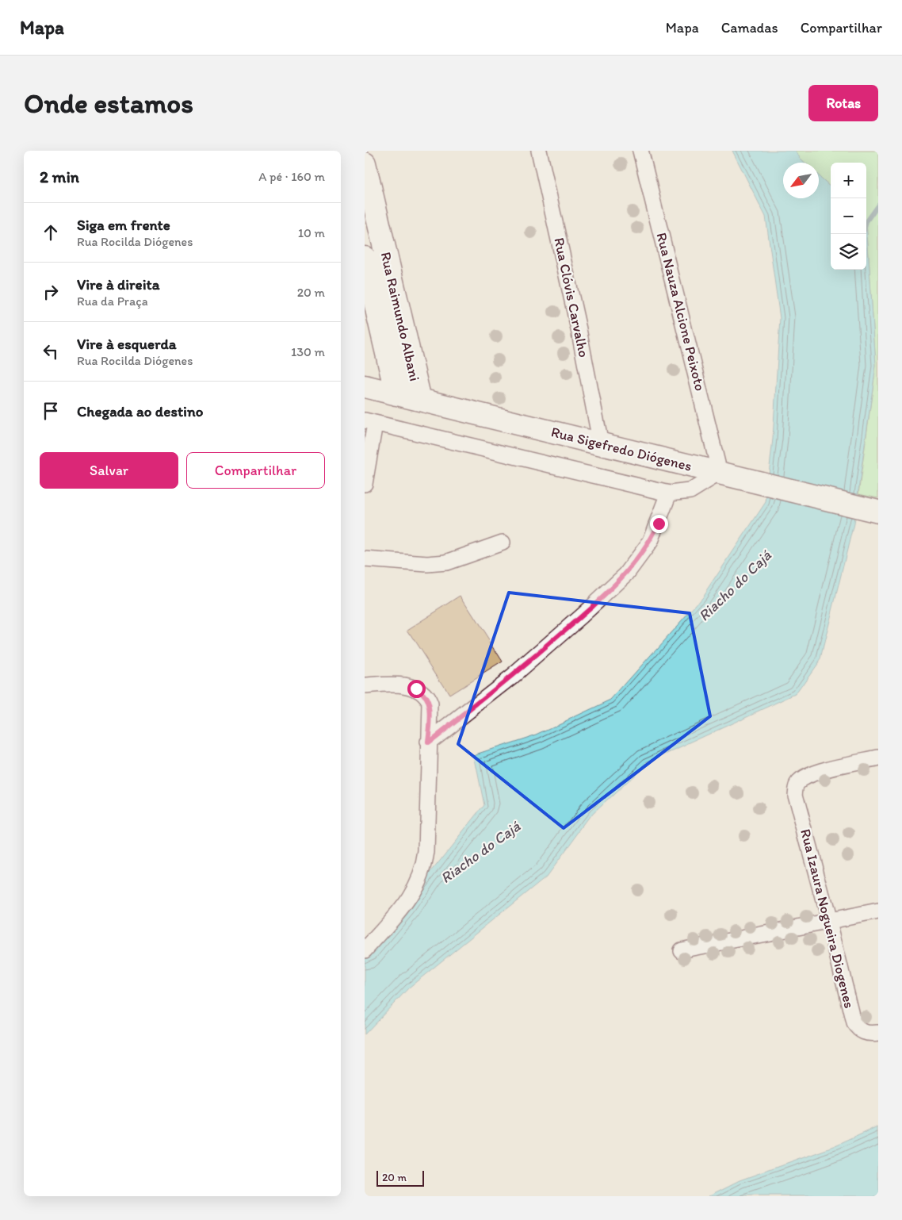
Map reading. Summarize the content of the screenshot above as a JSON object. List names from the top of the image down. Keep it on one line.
{"streets":{"main road":["Rua Raimundo Albani","Rua Sigefredo Diógenes"],"street":["Rua Clóvis Carvalho","Rua Nauza Alcione Peixoto","Rua Izaura Nogueira Diogenes"]},"crossings":[["Rua Clóvis Carvalho","Rua Sigefredo Diógenes"],["Rua Nauza Alcione Peixoto","Rua Sigefredo Diógenes"],["Rua Raimundo Albani","Rua Sigefredo Diógenes"]],"water":["Riacho do Cajá"],"scale_bar":"20 m","north":"bottom left","page":{"header":"Mapa","nav":["Mapa","Camadas","Compartilhar"],"buttons":["Rotas",["Salvar","Compartilhar"]],"title":"Onde estamos","heading":["2 min","A pé · 160 m"],"map_buttons":["+","−"],"list":[["Siga em frente","Rua Rocilda Diógenes","10 m"],["Vire à direita","Rua da Praça","20 m"],["Vire à esquerda","Rua Rocilda Diógenes","130 m"],"Chegada ao destino"],"scale":"20 m"}}
